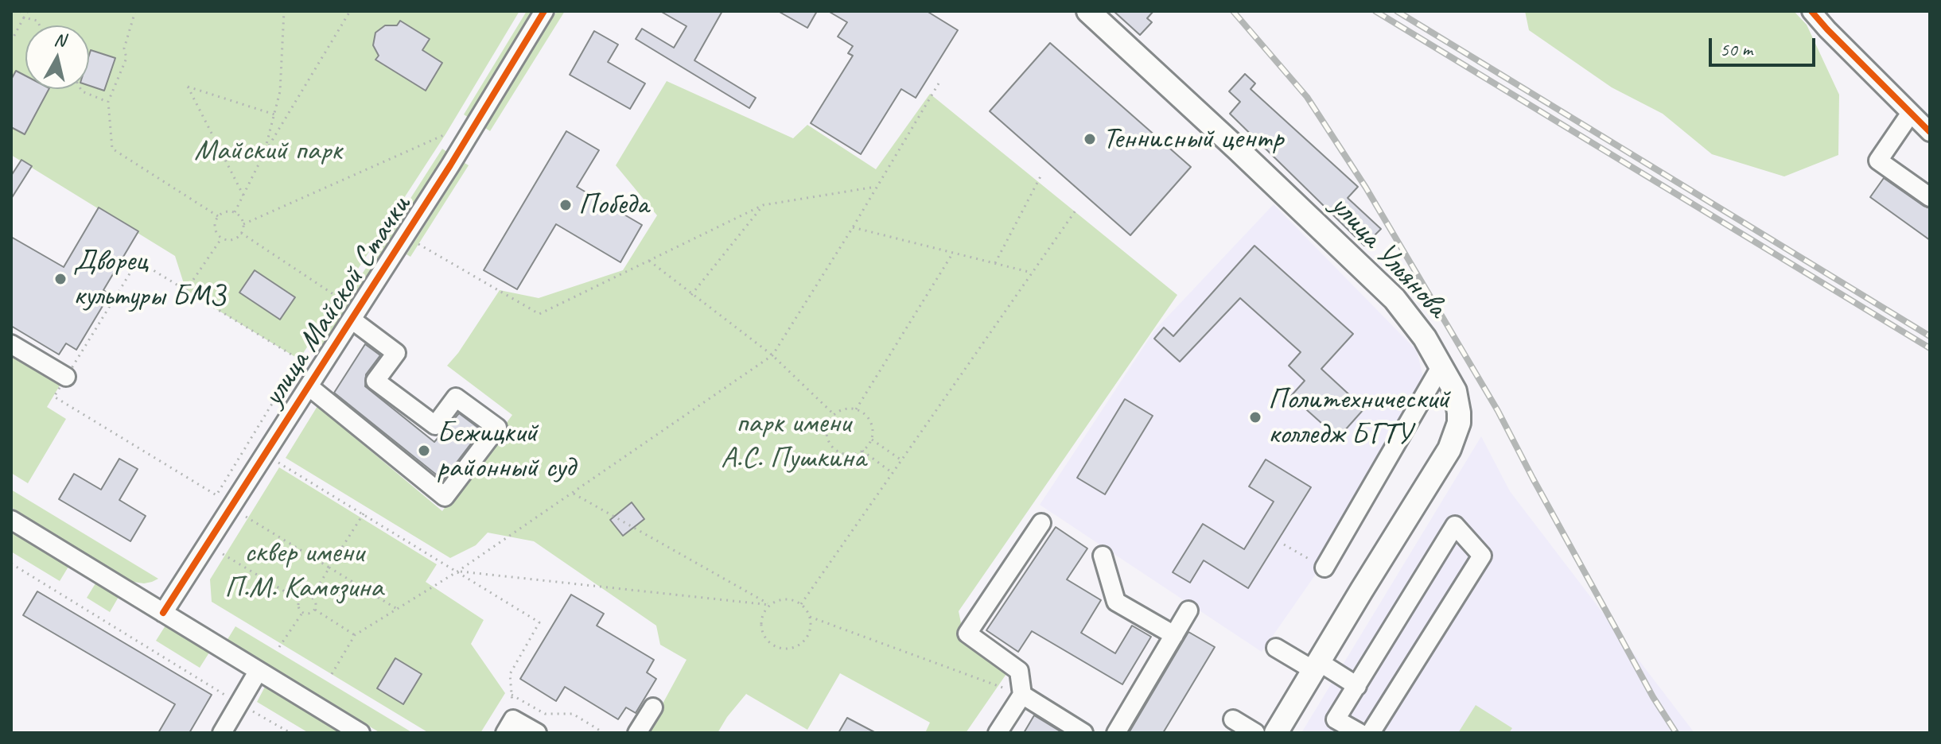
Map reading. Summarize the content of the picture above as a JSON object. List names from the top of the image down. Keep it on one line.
{"streets":{"main road":["улица Ульянова"],"street":["улица Майской Стачки"]},"parks":["Майский парк","парк имени А.С. Пушкина","сквер имени П.М. Камозина"],"places":["Теннисный центр","Победа","Дворец культуры БМЗ","Политехнический колледж БГТУ","Бежицкий районный суд"],"scale_bar":"50 m","north":"top"}
